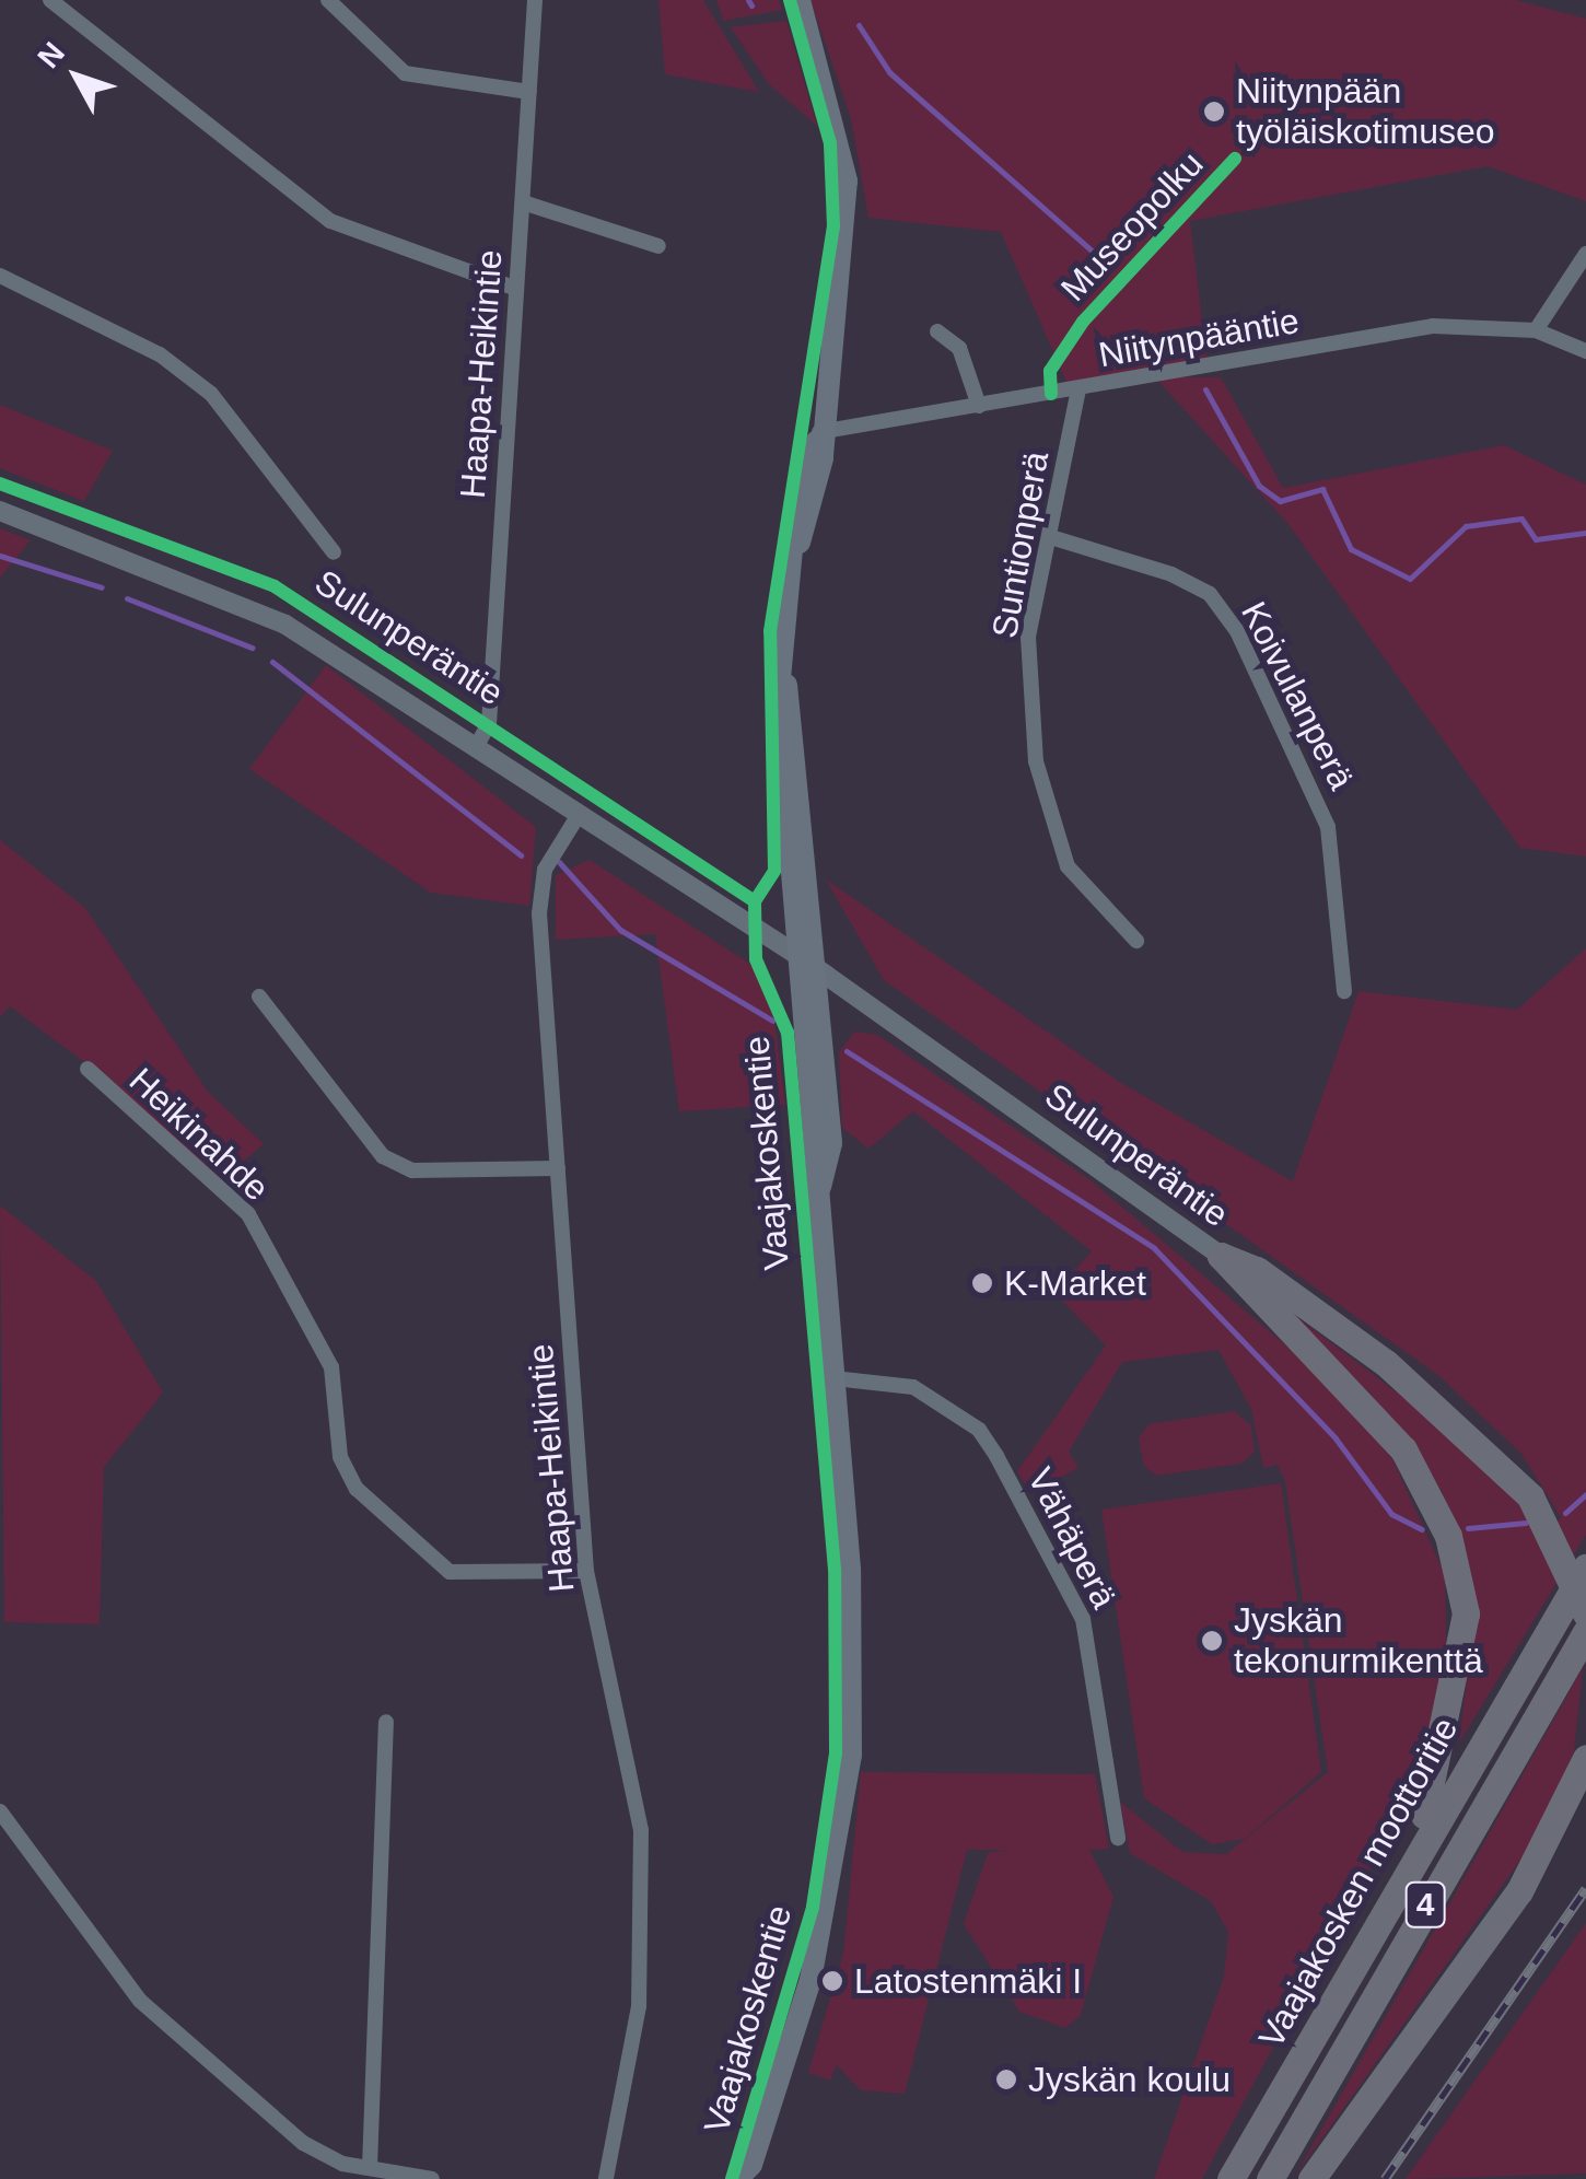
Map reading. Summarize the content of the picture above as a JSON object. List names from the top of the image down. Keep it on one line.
{"streets":{"highway":["Vaajakosken moottoritie","4"],"main road":["Vaajakoskentie"],"street":["Niitynpääntie","Haapa-Heikintie","Suntionperä","Sulunperäntie","Koivulanperä","Heikinahde","Vähäperä"],"cycle path":["Museopolku"]},"crossings":[["Niitynpääntie","Suntionperä"],["Niitynpääntie","Vaajakoskentie"],["Haapa-Heikintie","Sulunperäntie"],["Haapa-Heikintie","Heikinahde"],["Suntionperä","Koivulanperä"],["Sulunperäntie","Vaajakoskentie"],["Vaajakoskentie","Vähäperä"]],"places":["Niitynpään työläiskotimuseo","K-Market","Jyskän tekonurmikenttä","Latostenmäki I","Jyskän koulu"],"north":"top left"}
